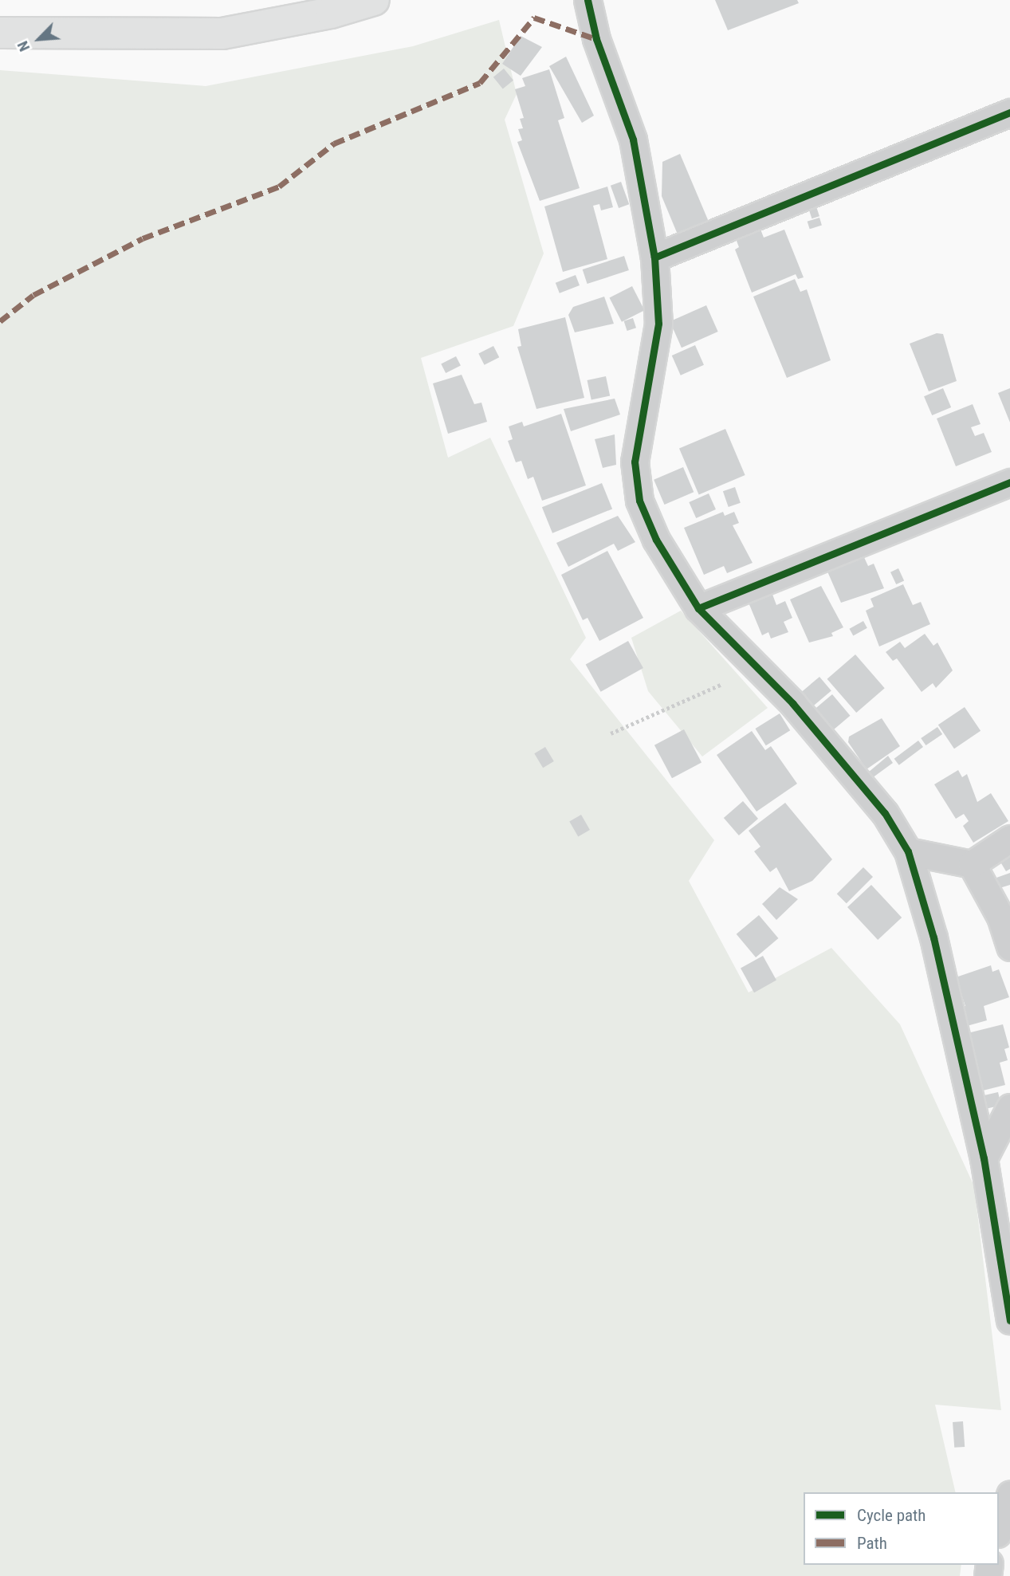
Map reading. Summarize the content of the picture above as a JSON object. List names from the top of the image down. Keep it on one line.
{"legend":["Cycle path","Path"],"north":"bottom left"}
